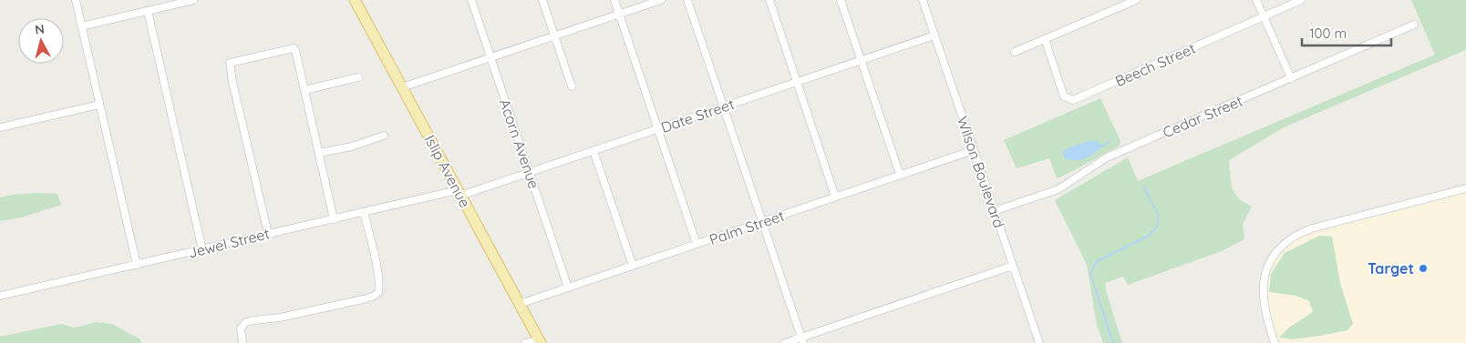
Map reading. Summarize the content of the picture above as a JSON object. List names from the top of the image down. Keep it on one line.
{"streets":{"main road":["Islip Avenue"],"street":["Beech Street","Date Street","Cedar Street","Acorn Avenue","Wilson Boulevard","Palm Street","Jewel Street"]},"crossings":[["Date Street","Acorn Avenue"],["Date Street","Islip Avenue"],["Date Street","Wilson Boulevard"],["Date Street","Jewel Street"],["Cedar Street","Wilson Boulevard"],["Acorn Avenue","Palm Street"],["Islip Avenue","Palm Street"],["Islip Avenue","Jewel Street"],["Wilson Boulevard","Palm Street"]],"places":["Target"],"scale_bar":"100 m","north":"top"}
